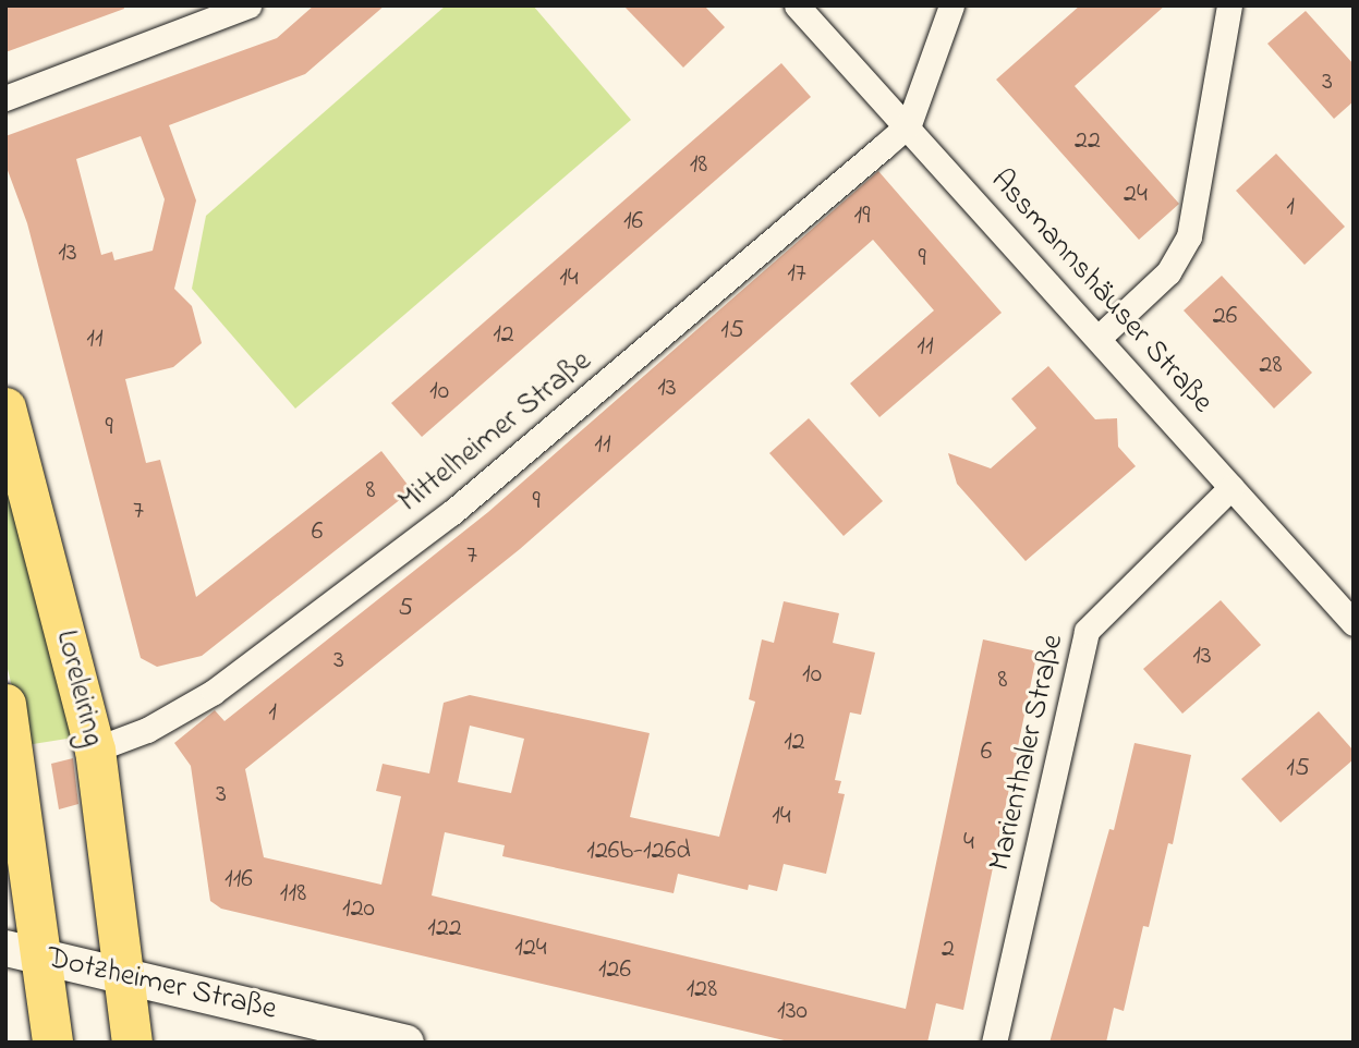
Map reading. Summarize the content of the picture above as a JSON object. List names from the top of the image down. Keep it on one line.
{"streets":{"main road":["Loreleiring","Dotzheimer Straße"],"street":["Assmannshäuser Straße","Mittelheimer Straße","Marienthaler Straße"]},"crossings":[["Assmannshäuser Straße","Mittelheimer Straße"],["Assmannshäuser Straße","Marienthaler Straße"],["Mittelheimer Straße","Loreleiring"],["Loreleiring","Dotzheimer Straße"]],"house_numbers":["3","22","18","24","1","19","16","13","9","17","14","26","15","12","11","11","28","13","10","9","11","8","9","7","6","7","5","13","3","10","8","1","12","6","15","3","14","4","126b-126d","116","118","120","122","124","2","126","128","130"]}
